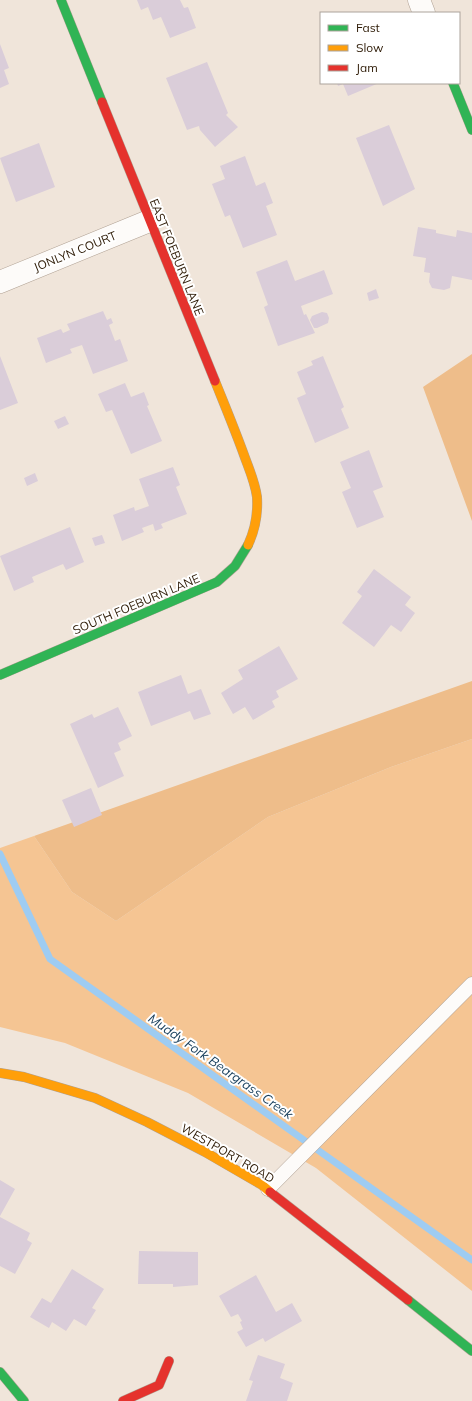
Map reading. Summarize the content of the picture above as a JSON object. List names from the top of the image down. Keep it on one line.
{"streets":{"street":["JONLYN COURT","EAST FOEBURN LANE","SOUTH FOEBURN LANE","WESTPORT ROAD"]},"crossings":[["JONLYN COURT","EAST FOEBURN LANE"],["EAST FOEBURN LANE","SOUTH FOEBURN LANE"]],"water":["Muddy Fork Beargrass Creek"],"legend":["Fast","Slow","Jam"]}
